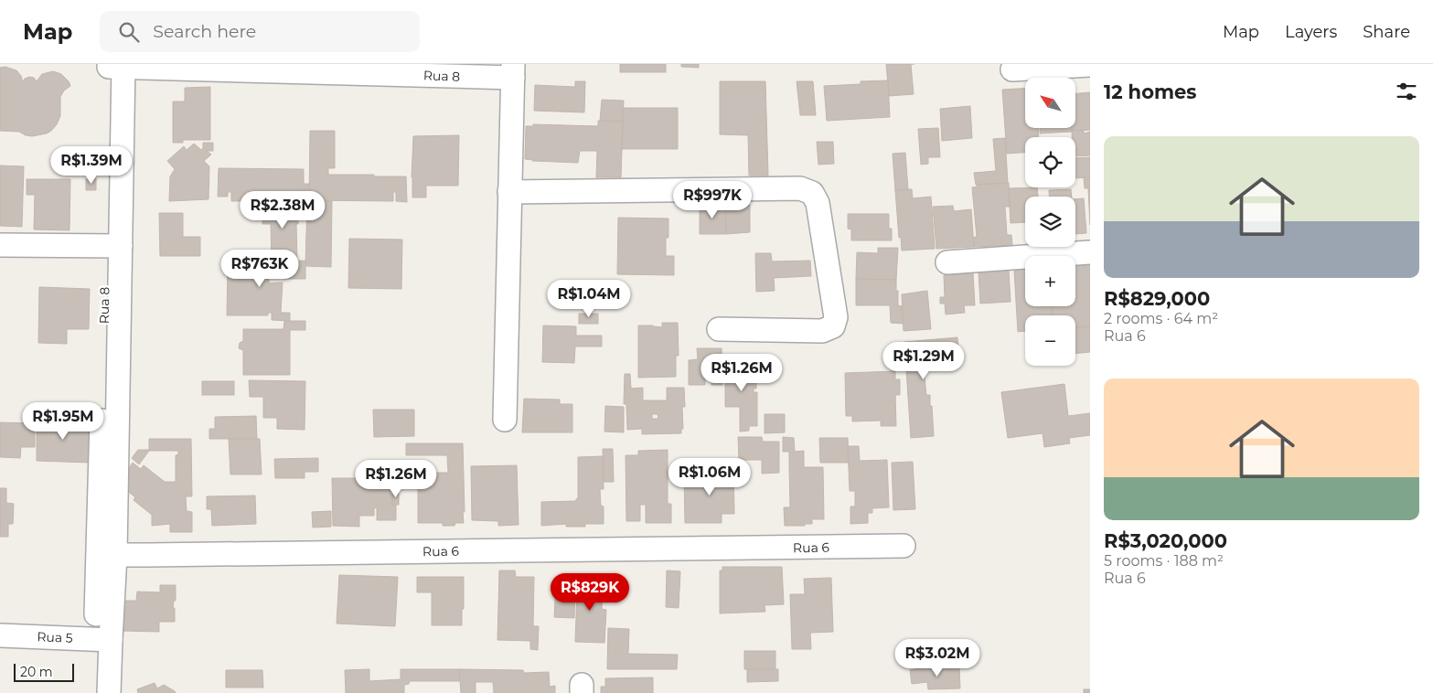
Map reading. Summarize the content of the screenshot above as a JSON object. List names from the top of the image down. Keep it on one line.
{"streets":{"street":["Rua 8","Rua 6","Rua 5"]},"crossings":[["Rua 8","Rua 6"]],"scale_bar":"20 m","north":"top left","page":{"header":"Map","search":"Search here","nav":["Map","Layers","Share"],"heading":"12 homes","map_buttons":["+","−"],"list":[{"name":"R$829,000","note":"2 rooms · 64 m² · Rua 6"},{"name":"R$3,020,000","note":"5 rooms · 188 m² · Rua 6"}],"price":["R$1.39M","R$997K","R$2.38M","R$763K","R$1.04M","R$1.29M","R$1.26M","R$1.95M","R$1.06M","R$1.26M","R$829K","R$3.02M"],"scale":"20 m"}}
